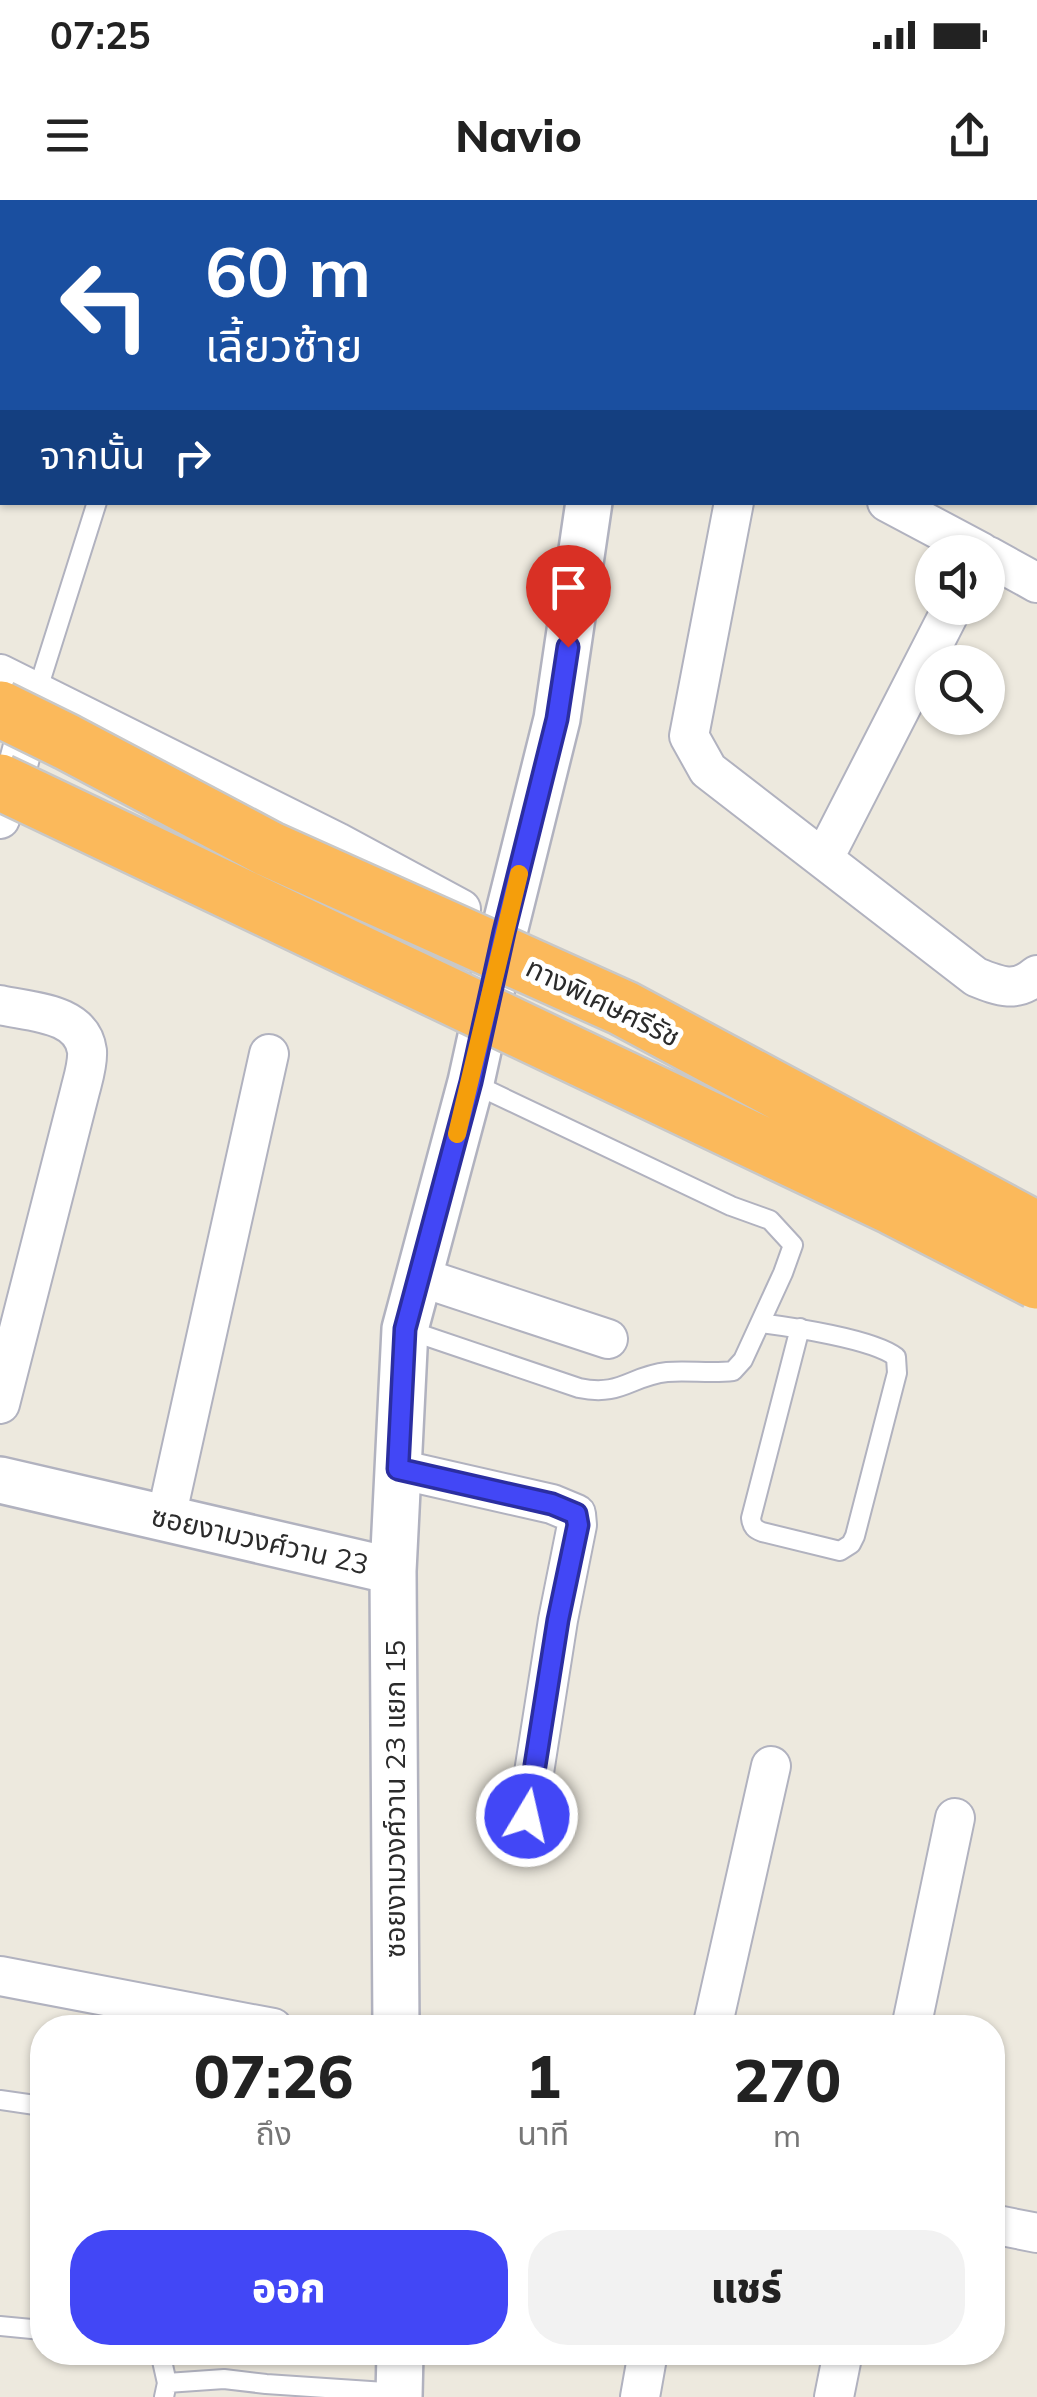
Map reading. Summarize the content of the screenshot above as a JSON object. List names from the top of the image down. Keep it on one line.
{"streets":{"highway":["ทางพิเศษศรีรัช"],"street":["ซอยงามวงศ์วาน 23","ซอยงามวงศ์วาน 23 แยก 15"]},"crossings":[["ซอยงามวงศ์วาน 23","ซอยงามวงศ์วาน 23 แยก 15"]],"page":{"status":"07:25","header":"Navio","turn":["60 m","เลี้ยวซ้าย"],"then":"จากนั้น","eta":["07:26","ถึง","1","นาที","270","m"],"buttons":["ออก","แชร์"]}}
